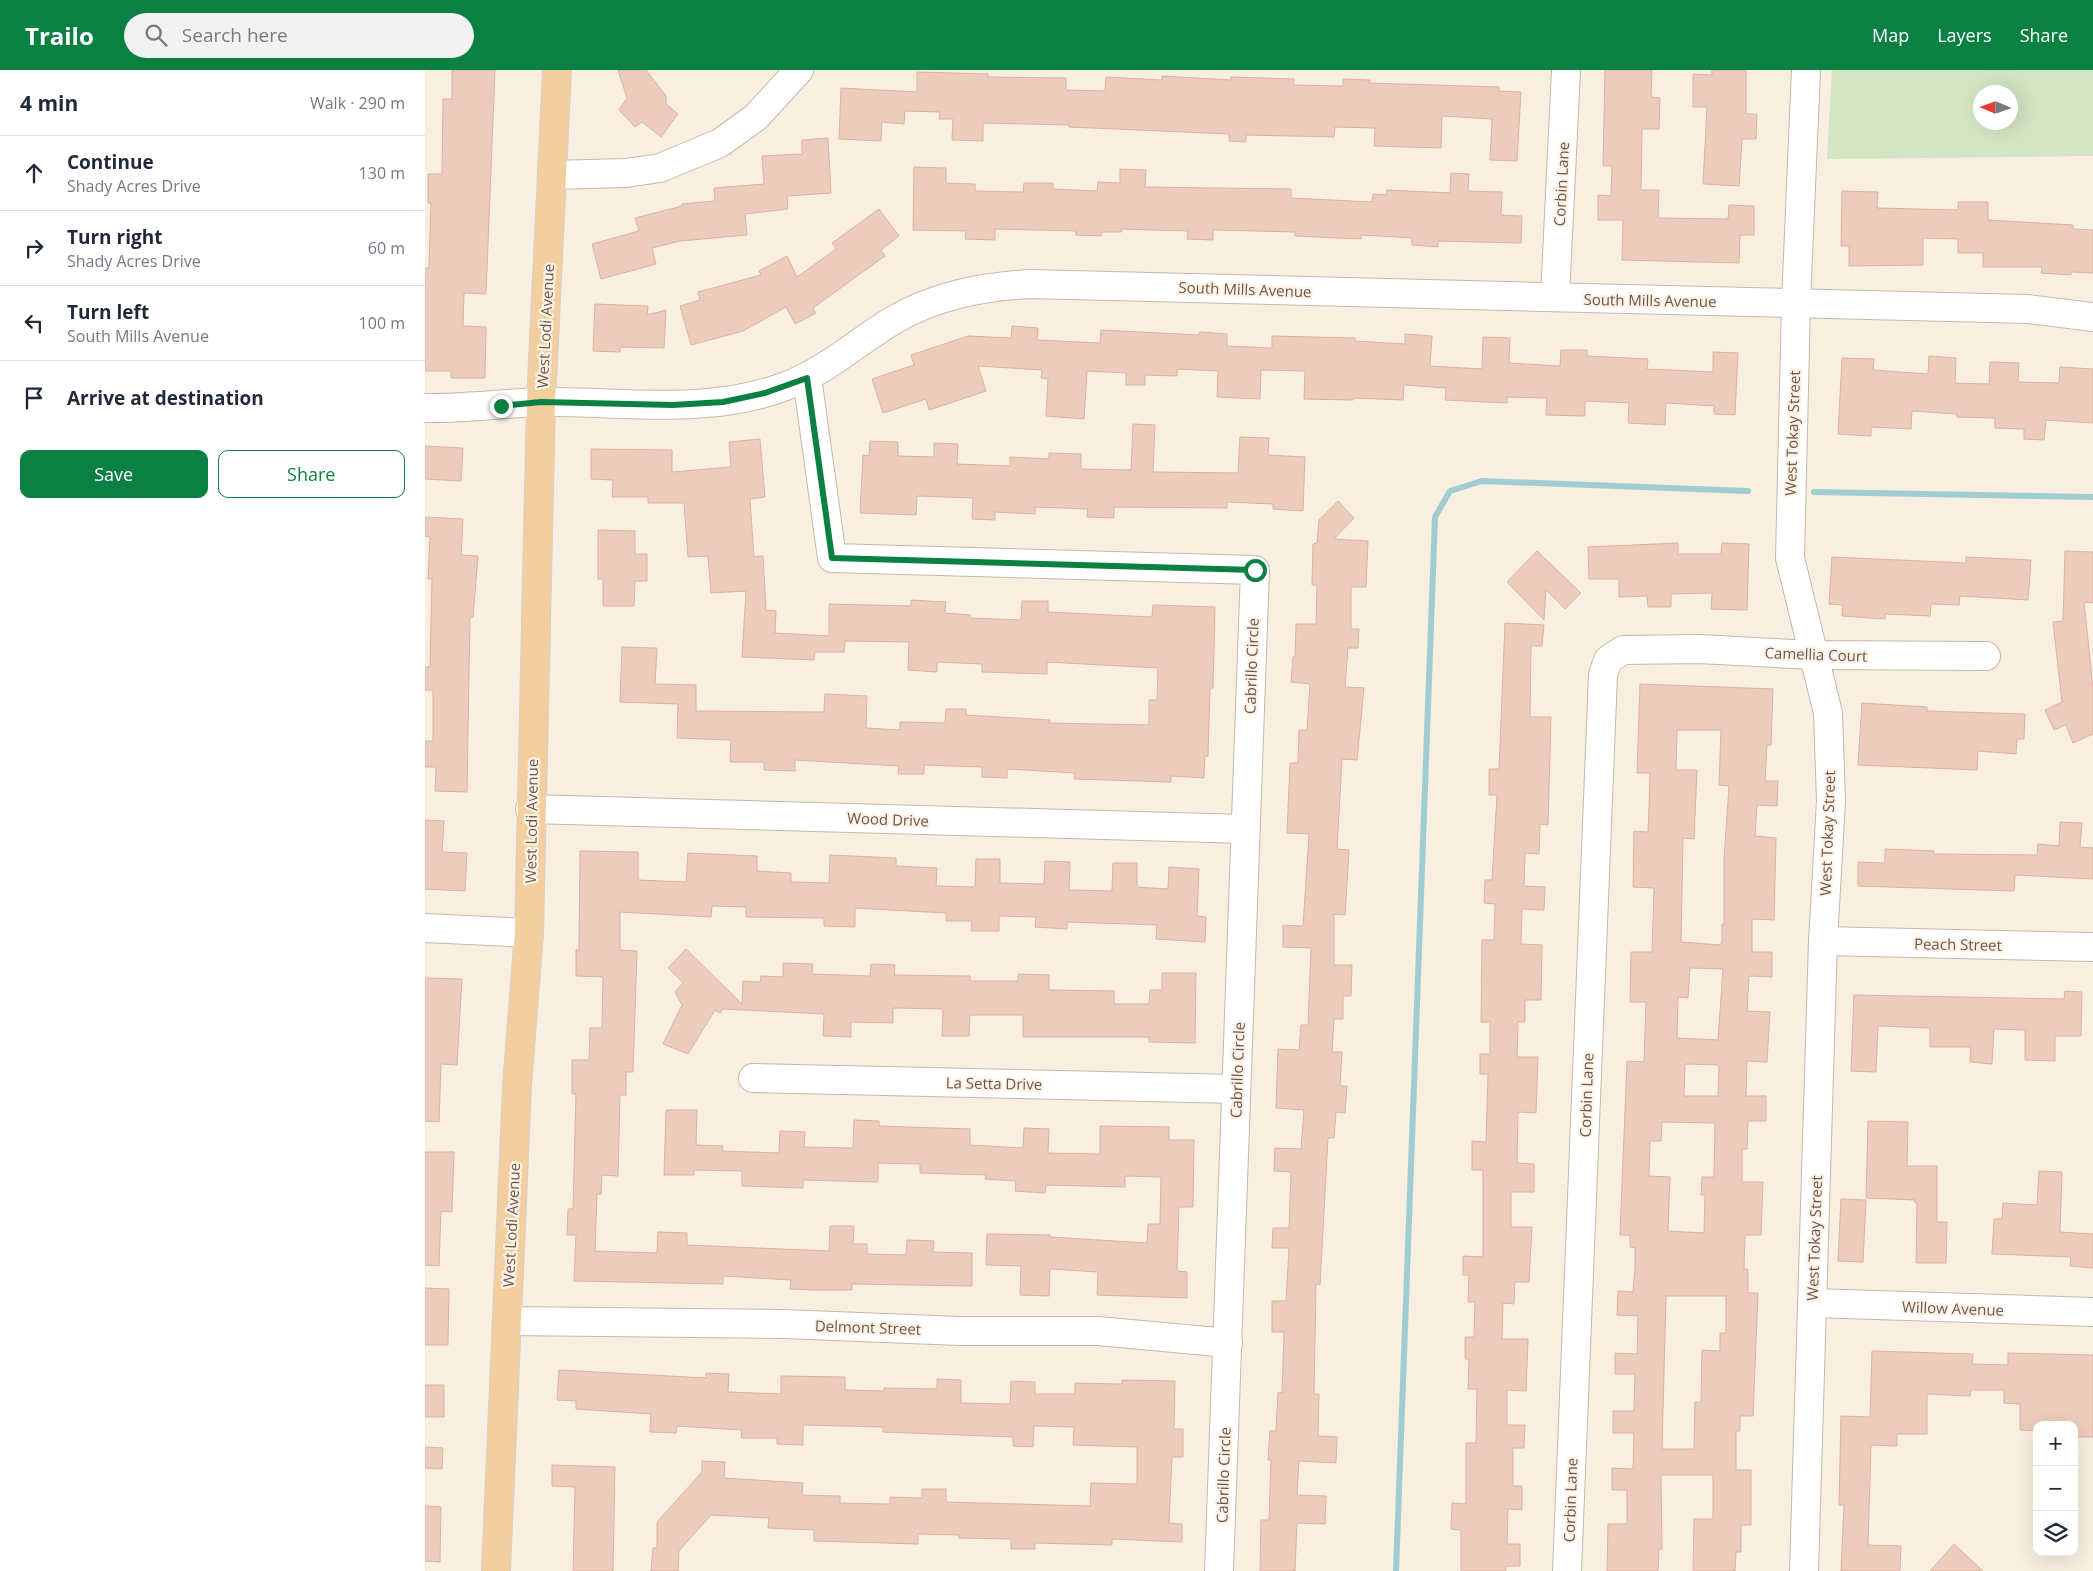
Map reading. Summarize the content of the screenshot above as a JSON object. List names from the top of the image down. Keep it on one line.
{"streets":{"main road":["West Lodi Avenue"],"street":["Corbin Lane","South Mills Avenue","West Tokay Street","Camellia Court","Cabrillo Circle","Wood Drive","Peach Street","La Setta Drive","Willow Avenue","Delmont Street"]},"crossings":[["Corbin Lane","South Mills Avenue"],["Corbin Lane","Camellia Court"],["South Mills Avenue","West Lodi Avenue"],["South Mills Avenue","West Tokay Street"],["South Mills Avenue","Cabrillo Circle"],["West Lodi Avenue","Wood Drive"],["West Lodi Avenue","Delmont Street"],["West Tokay Street","Camellia Court"],["West Tokay Street","Peach Street"],["West Tokay Street","Willow Avenue"],["Cabrillo Circle","Wood Drive"],["Cabrillo Circle","La Setta Drive"],["Cabrillo Circle","Delmont Street"]],"north":"left","page":{"header":"Trailo","search":"Search here","nav":["Map","Layers","Share"],"heading":["4 min","Walk · 290 m"],"list":[["Continue","Shady Acres Drive","130 m"],["Turn right","Shady Acres Drive","60 m"],["Turn left","South Mills Avenue","100 m"],"Arrive at destination"],"buttons":["Save","Share"],"map_buttons":["+","−"]}}
